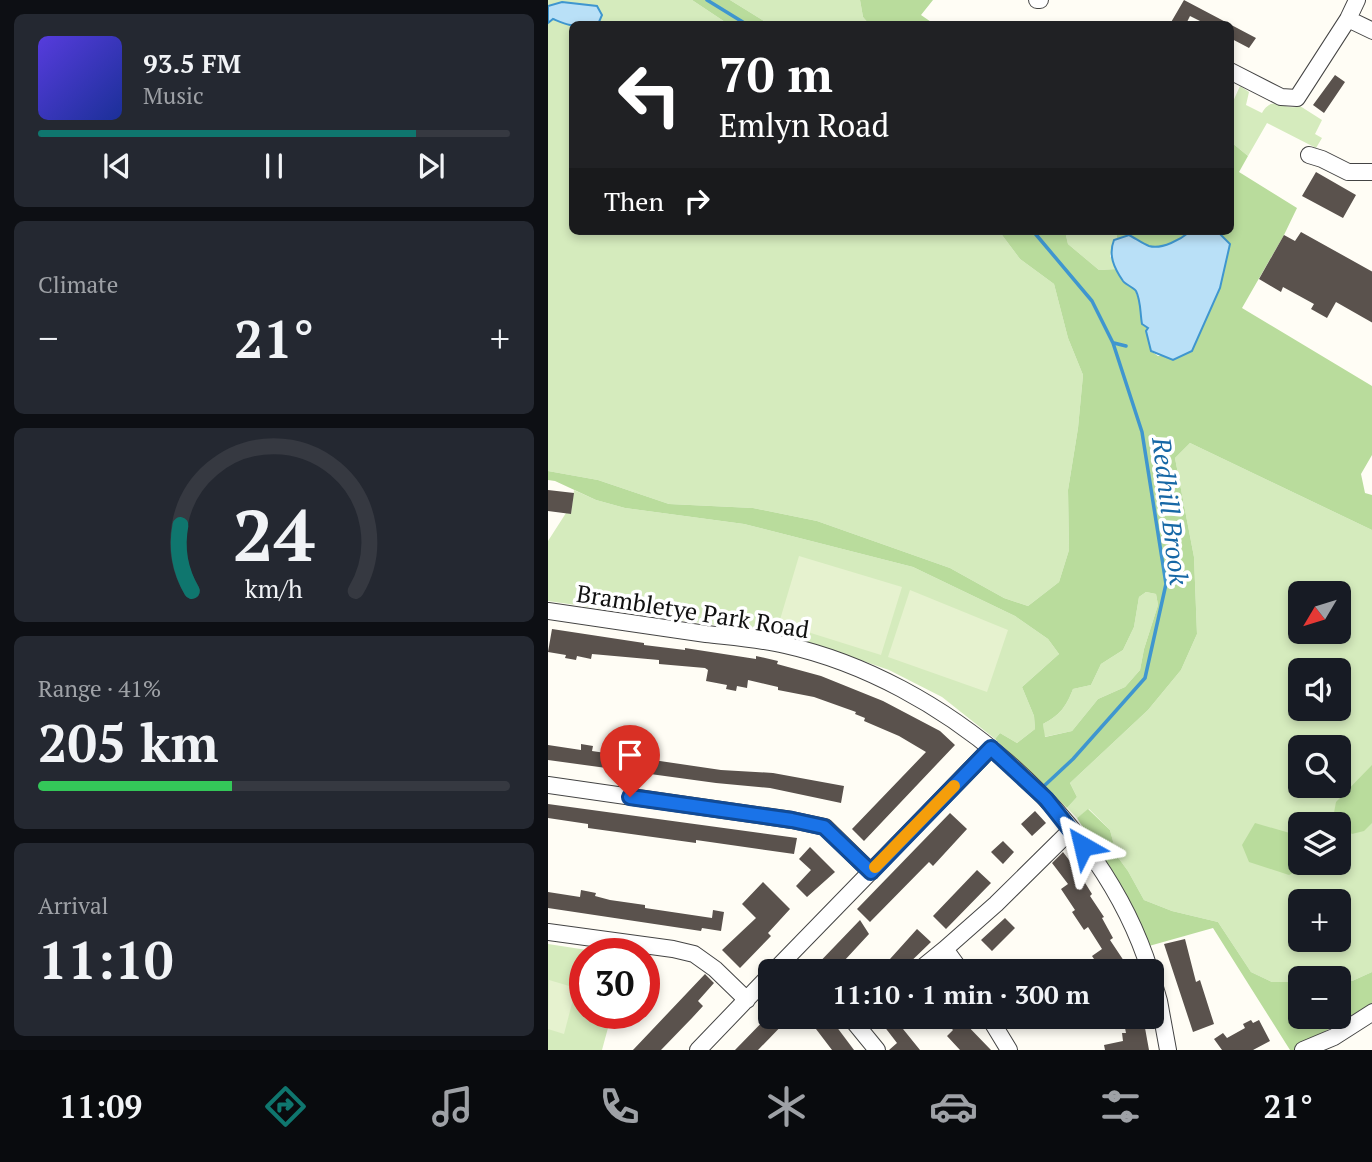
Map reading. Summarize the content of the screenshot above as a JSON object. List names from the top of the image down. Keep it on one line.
{"streets":{"street":["Brambletye Park Road"]},"water":["Redhill Brook"],"north":"bottom left","page":{"turn":["70 m","Emlyn Road"],"song":["93.5 FM","Music"],"then":"Then","tile":["Climate",["Range · 41%","205 km"],["Arrival","11:10"]],"heat":["−","21°","+"],"map_buttons":["+","−"],"limit":"30","trip":"11:10 · 1 min · 300 m","tabs":["11:09","21°"],"gauge":["24","km/h"]}}
